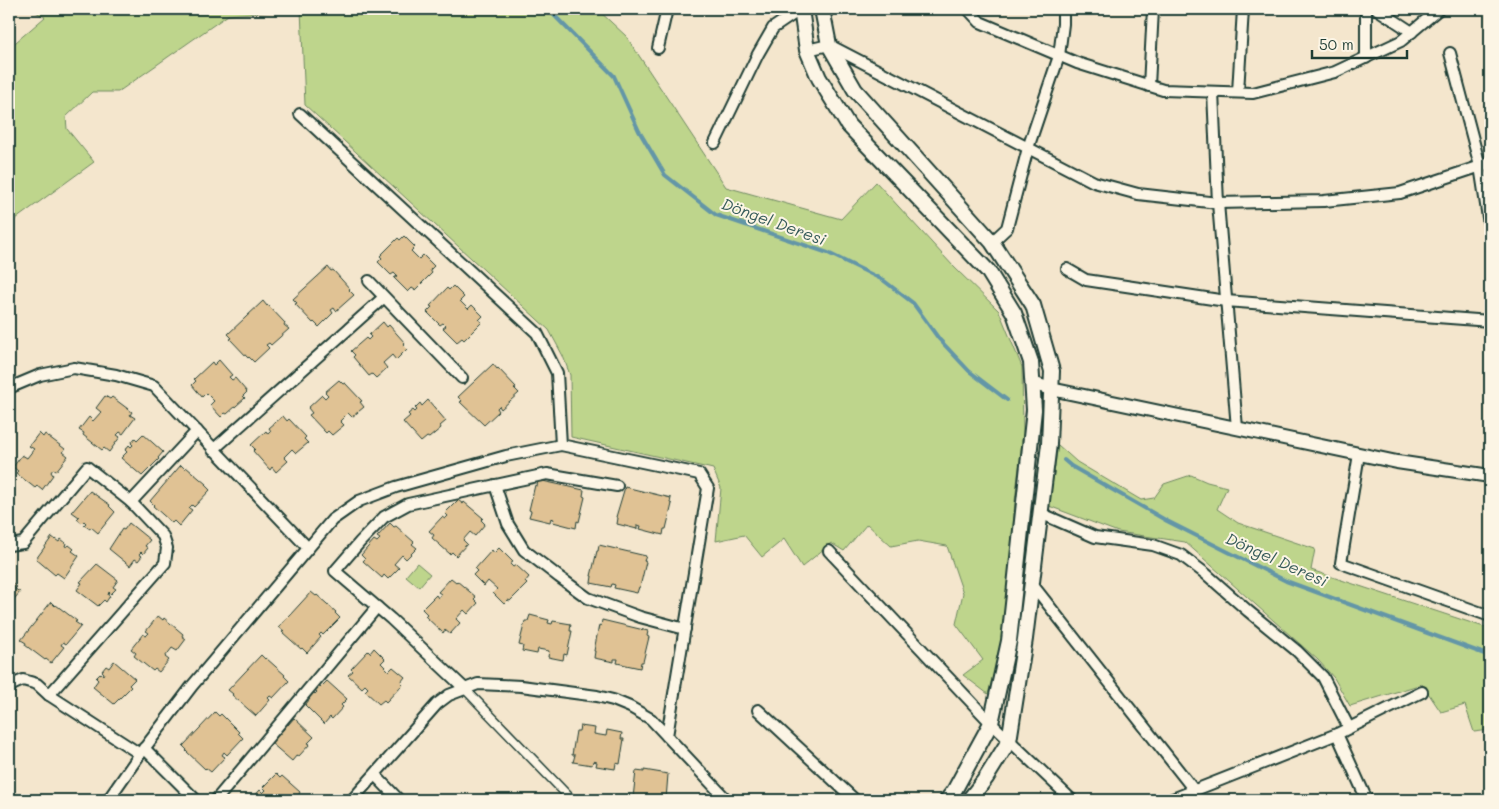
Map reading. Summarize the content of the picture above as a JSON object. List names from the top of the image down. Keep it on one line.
{"water":["Döngel Deresi"],"scale_bar":"50 m"}
